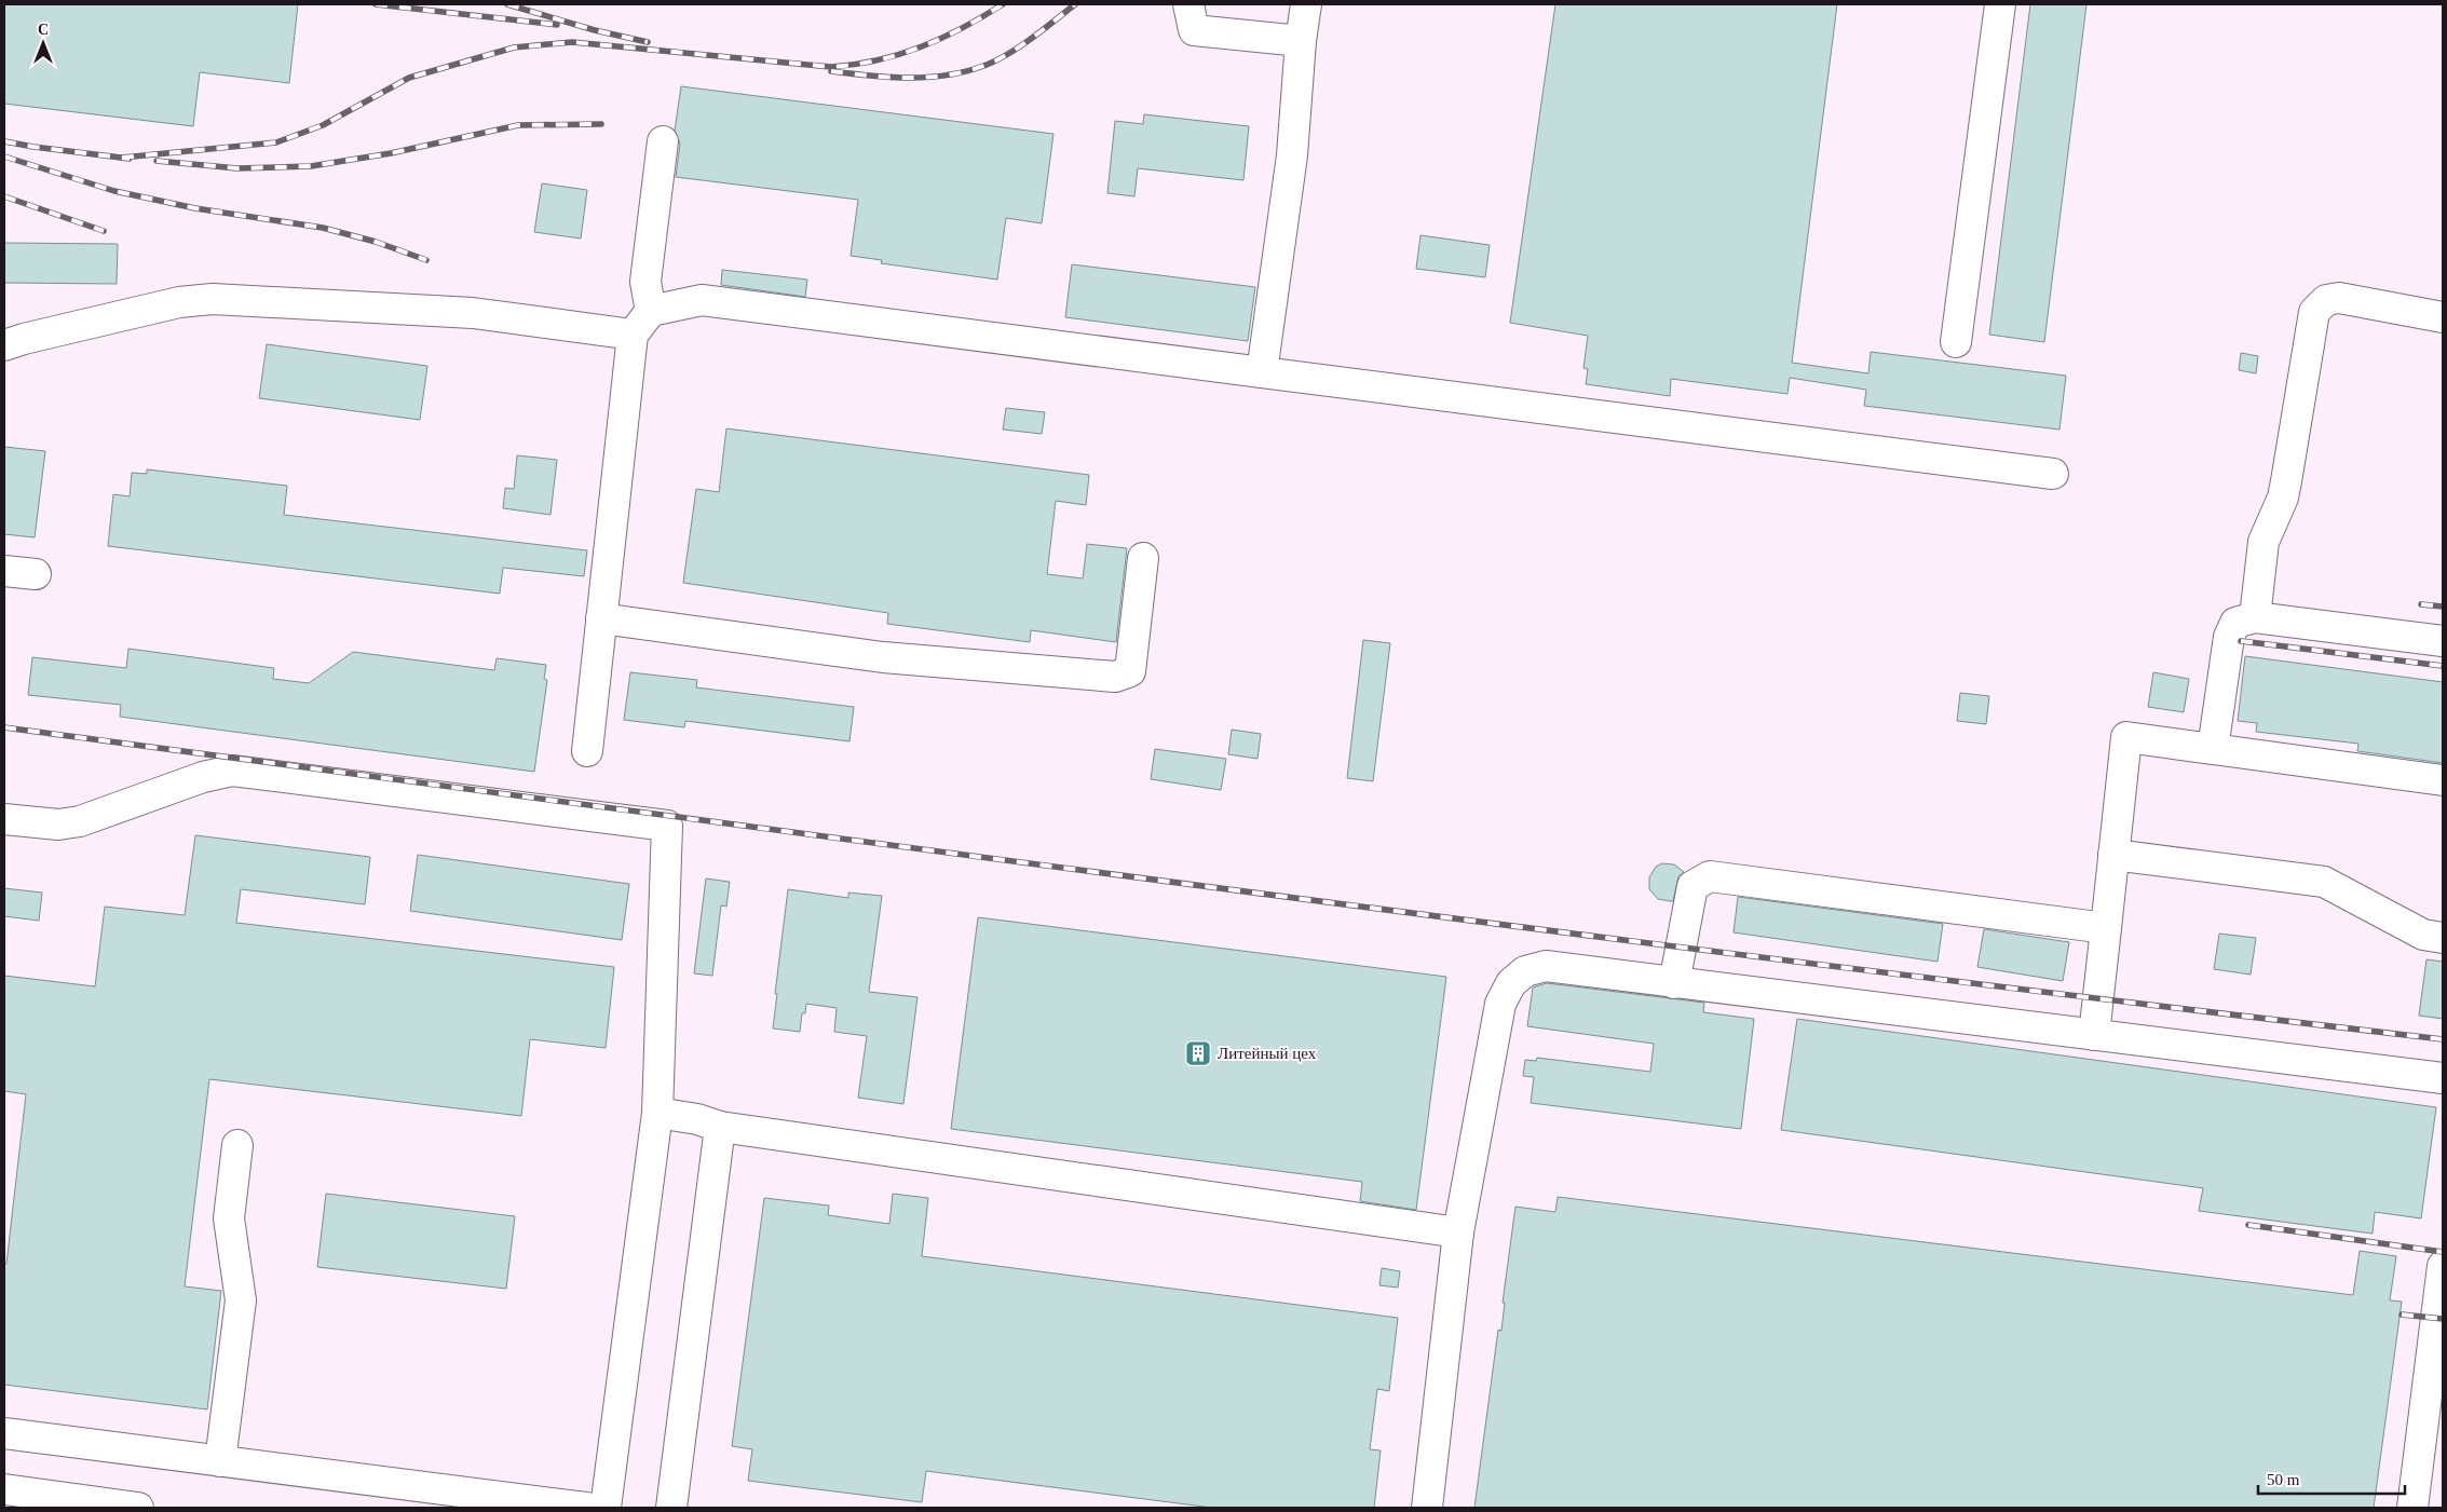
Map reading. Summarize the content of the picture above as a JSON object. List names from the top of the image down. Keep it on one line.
{"places":{"building":["Литейный цех"]},"scale_bar":"50 m","north":"top"}
